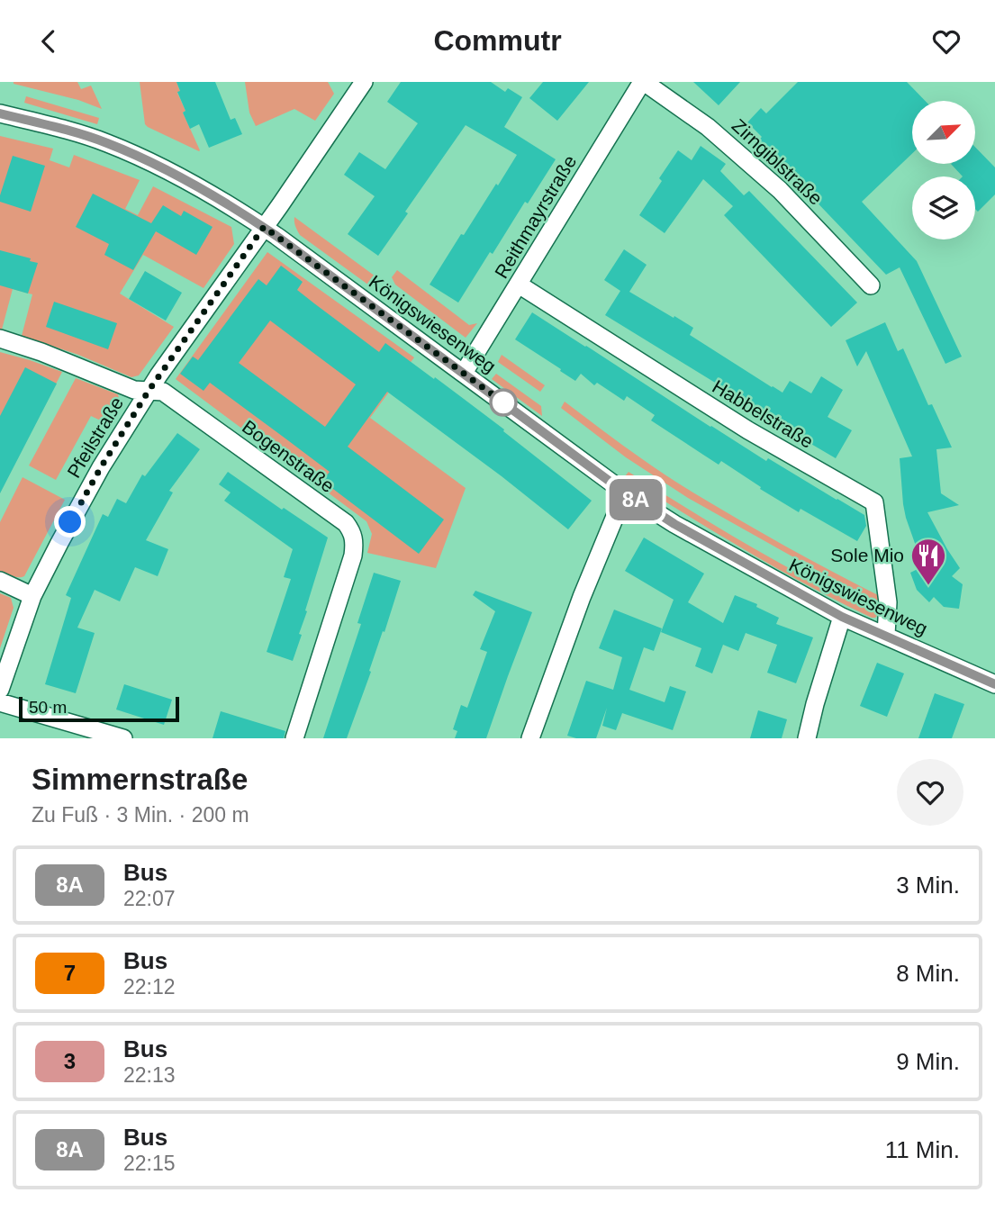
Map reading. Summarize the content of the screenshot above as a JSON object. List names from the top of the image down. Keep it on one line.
{"streets":{"street":["Zirngiblstraße","Reithmayrstraße","Königswiesenweg","Habbelstraße","Pfeilstraße","Bogenstraße"]},"crossings":[["Zirngiblstraße","Reithmayrstraße"],["Reithmayrstraße","Königswiesenweg"],["Reithmayrstraße","Habbelstraße"],["Königswiesenweg","Habbelstraße"],["Königswiesenweg","Pfeilstraße"],["Pfeilstraße","Bogenstraße"]],"places":{"restaurant":["Sole Mio"]},"lines":["bus line 8A"],"scale_bar":"50 m","north":"top right","page":{"header":"Commutr","on_map":"8A","scale":"50 m","heading":["Simmernstraße","Zu Fuß · 3 Min. · 200 m"],"list":[{"mark":"8A","name":"Bus","note":"22:07","value":"3 Min."},{"mark":"7","name":"Bus","note":"22:12","value":"8 Min."},{"mark":"3","name":"Bus","note":"22:13","value":"9 Min."},{"mark":"8A","name":"Bus","note":"22:15","value":"11 Min."}]}}
